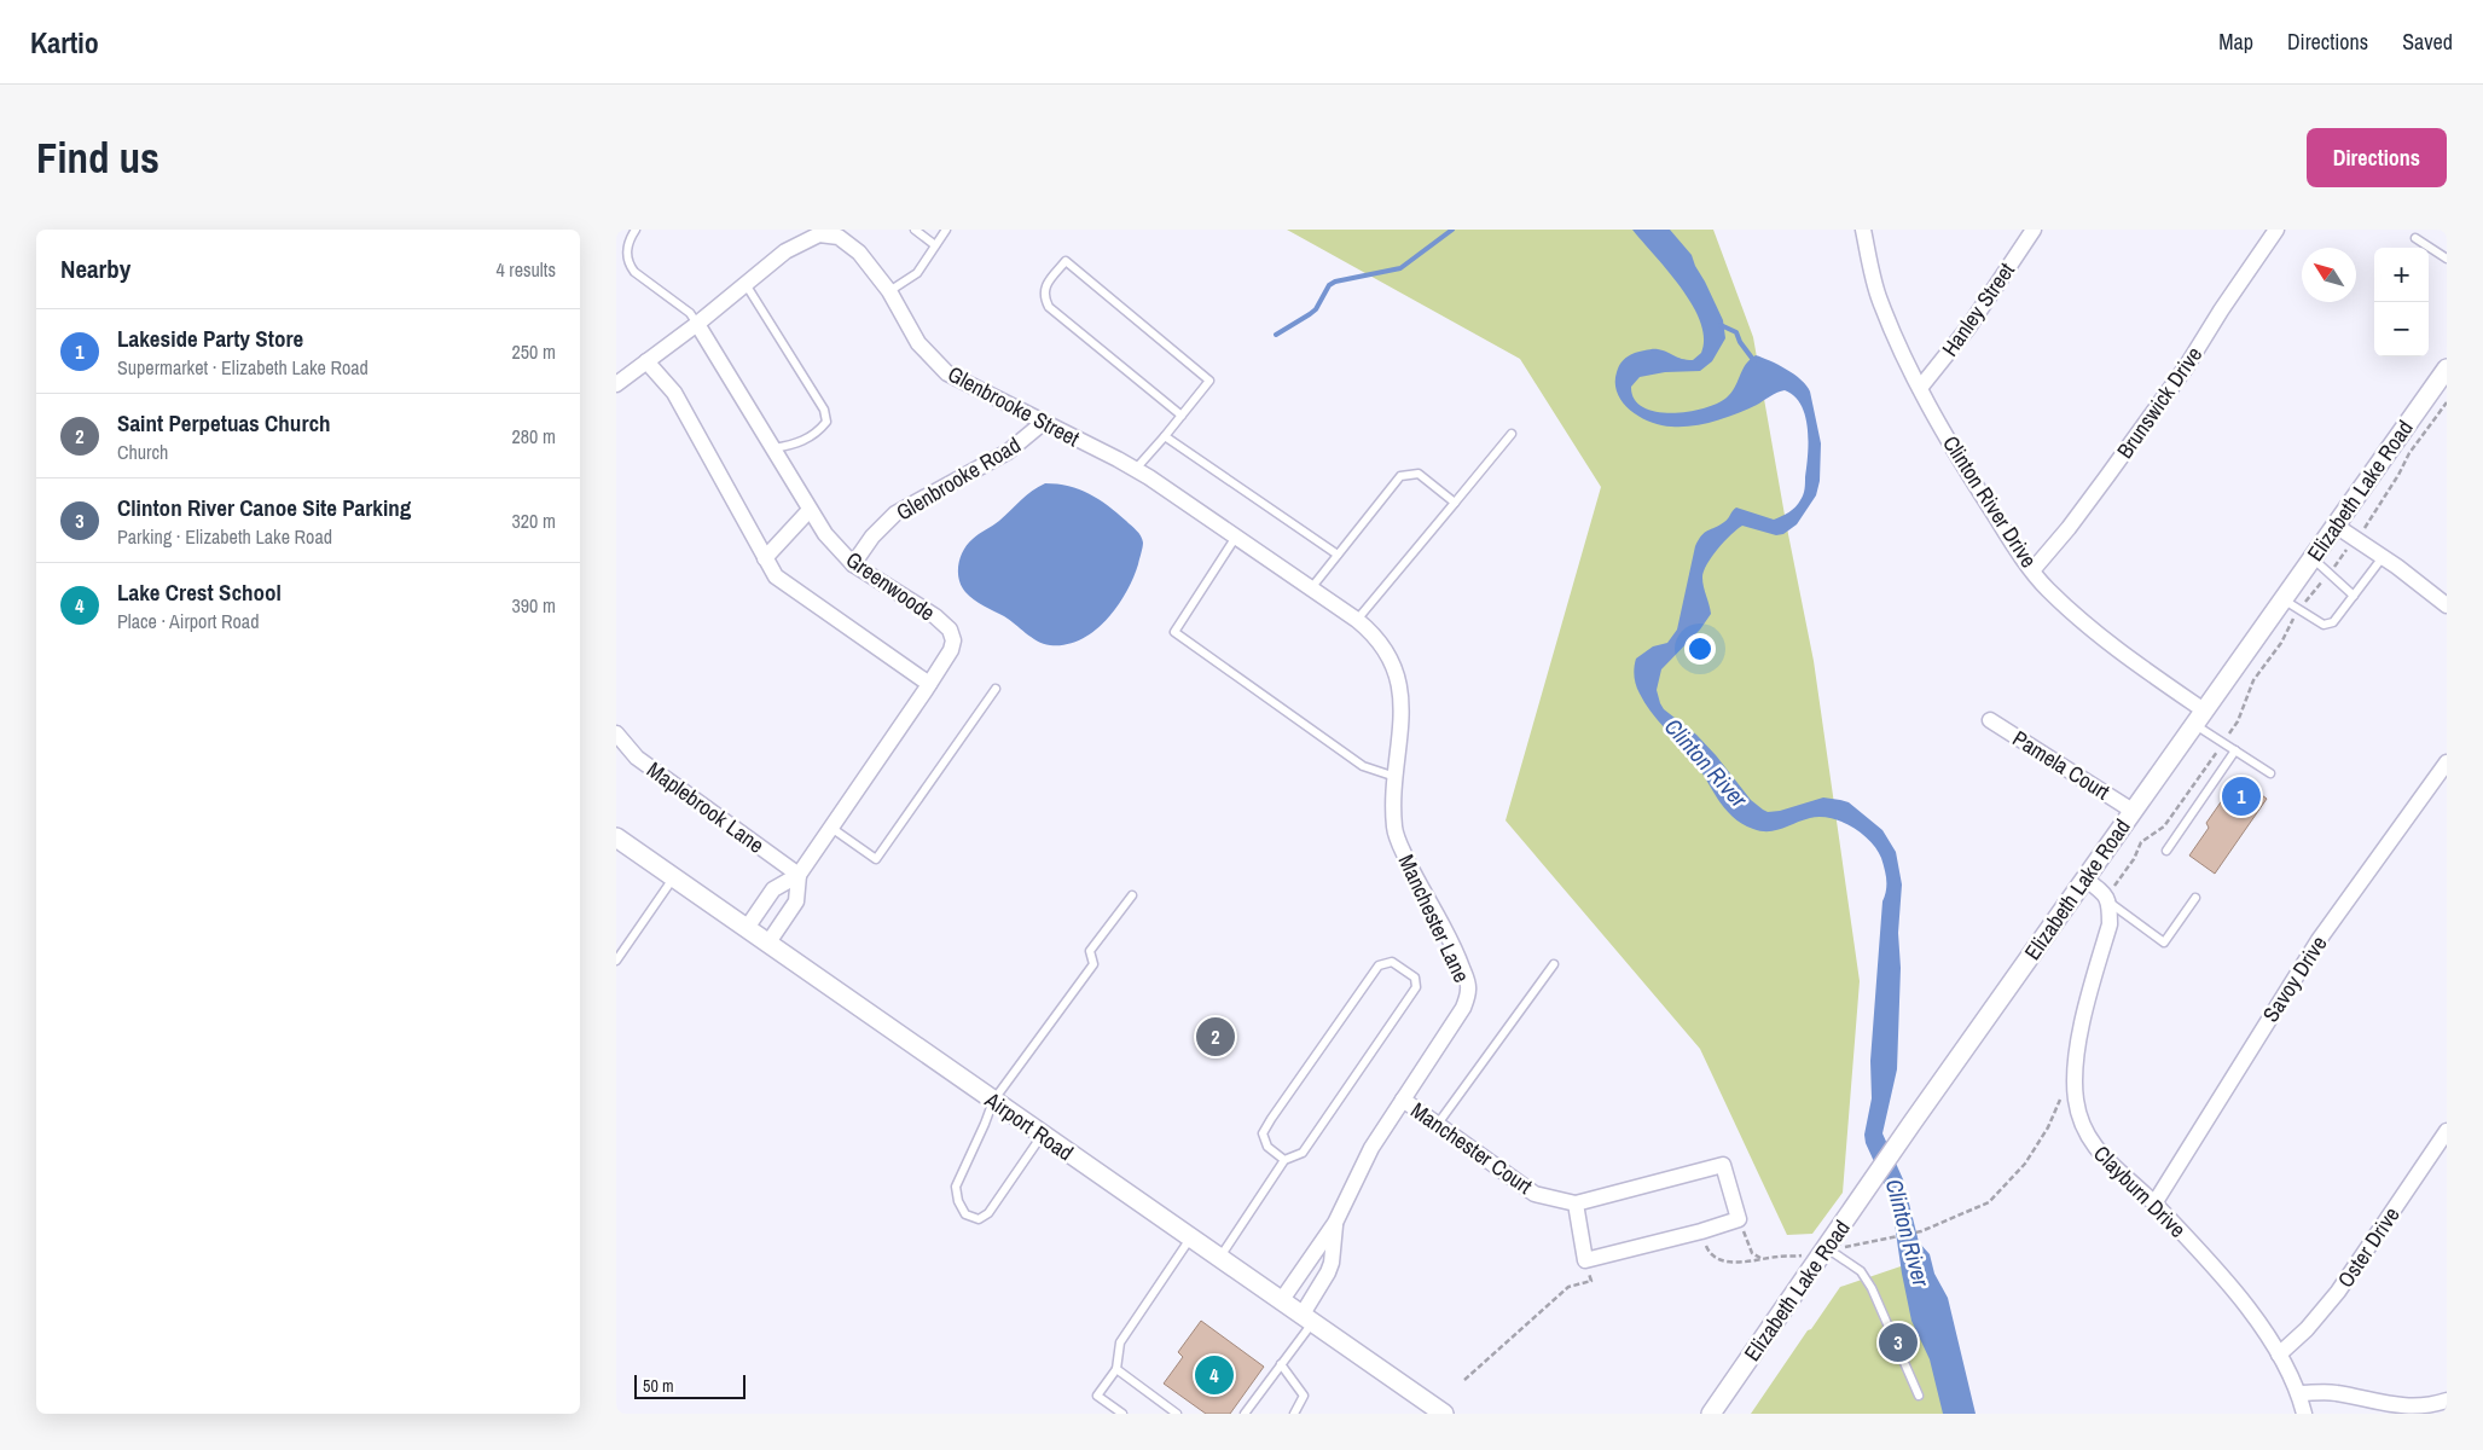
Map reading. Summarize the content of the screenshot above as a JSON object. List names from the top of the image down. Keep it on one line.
{"streets":{"street":["Hanley Street","Brunswick Drive","Glenbrooke Street","Glenbrooke Road","Elizabeth Lake Road","Clinton River Drive","Greenwoode","Pamela Court","Maplebrook Lane","Manchester Lane","Savoy Drive","Airport Road","Manchester Court","Clayburn Drive","Oster Drive"]},"crossings":[["Hanley Street","Clinton River Drive"],["Brunswick Drive","Clinton River Drive"],["Glenbrooke Street","Glenbrooke Road"],["Glenbrooke Street","Greenwoode"],["Glenbrooke Street","Manchester Lane"],["Glenbrooke Road","Greenwoode"],["Elizabeth Lake Road","Clinton River Drive"],["Elizabeth Lake Road","Pamela Court"],["Greenwoode","Maplebrook Lane"],["Greenwoode","Airport Road"],["Manchester Lane","Airport Road"],["Manchester Lane","Manchester Court"],["Savoy Drive","Clayburn Drive"],["Clayburn Drive","Oster Drive"]],"water":["Clinton River"],"scale_bar":"50 m","north":"top left","page":{"header":"Kartio","nav":["Map","Directions","Saved"],"buttons":"Directions","title":"Find us","heading":["Nearby","4 results"],"map_buttons":["+","−"],"list":[{"mark":"1","name":"Lakeside Party Store","note":"Supermarket · Elizabeth Lake Road","value":"250 m"},{"mark":"2","name":"Saint Perpetuas Church","note":"Church","value":"280 m"},{"mark":"3","name":"Clinton River Canoe Site Parking","note":"Parking · Elizabeth Lake Road","value":"320 m"},{"mark":"4","name":"Lake Crest School","note":"Place · Airport Road","value":"390 m"}],"pins":["1","2","3","4"],"scale":"50 m"}}
